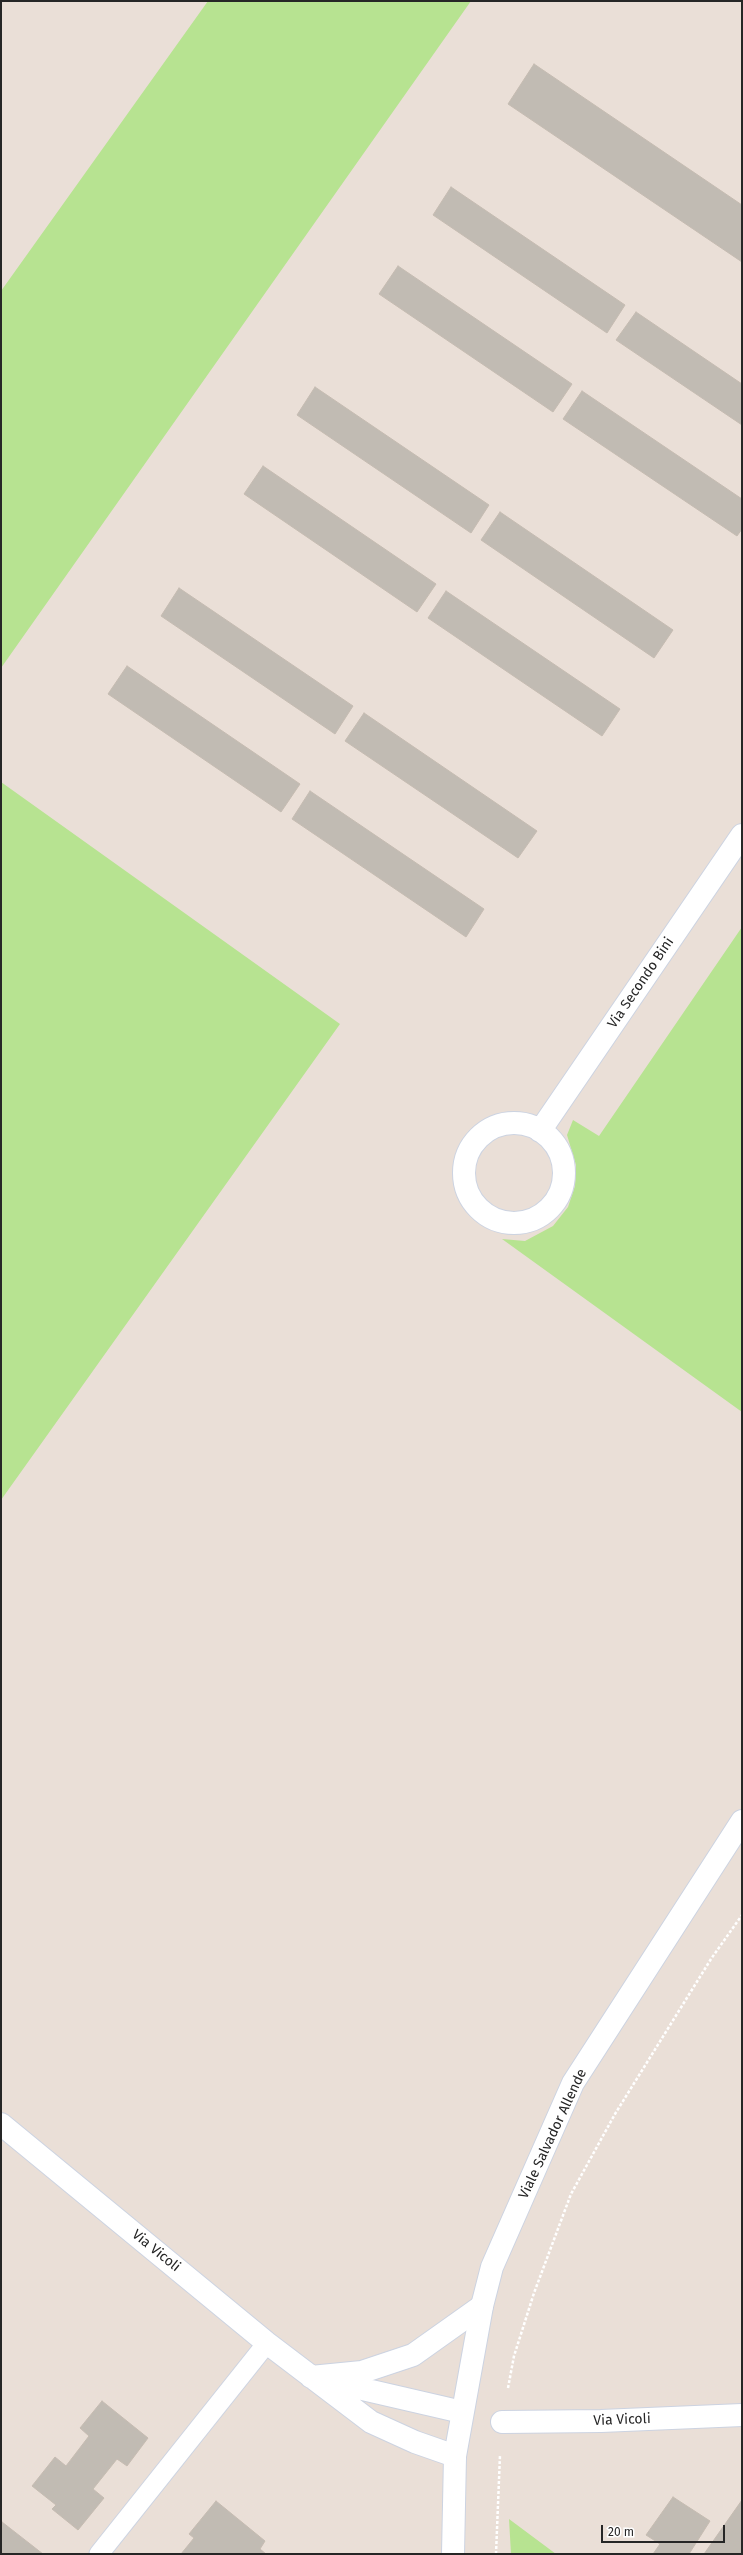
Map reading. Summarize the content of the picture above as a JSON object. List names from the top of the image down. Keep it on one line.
{"streets":{"street":["Via Secondo Bini","Viale Salvador Allende","Via Vicoli"]},"crossings":[["Viale Salvador Allende","Via Vicoli"]],"scale_bar":"20 m"}
